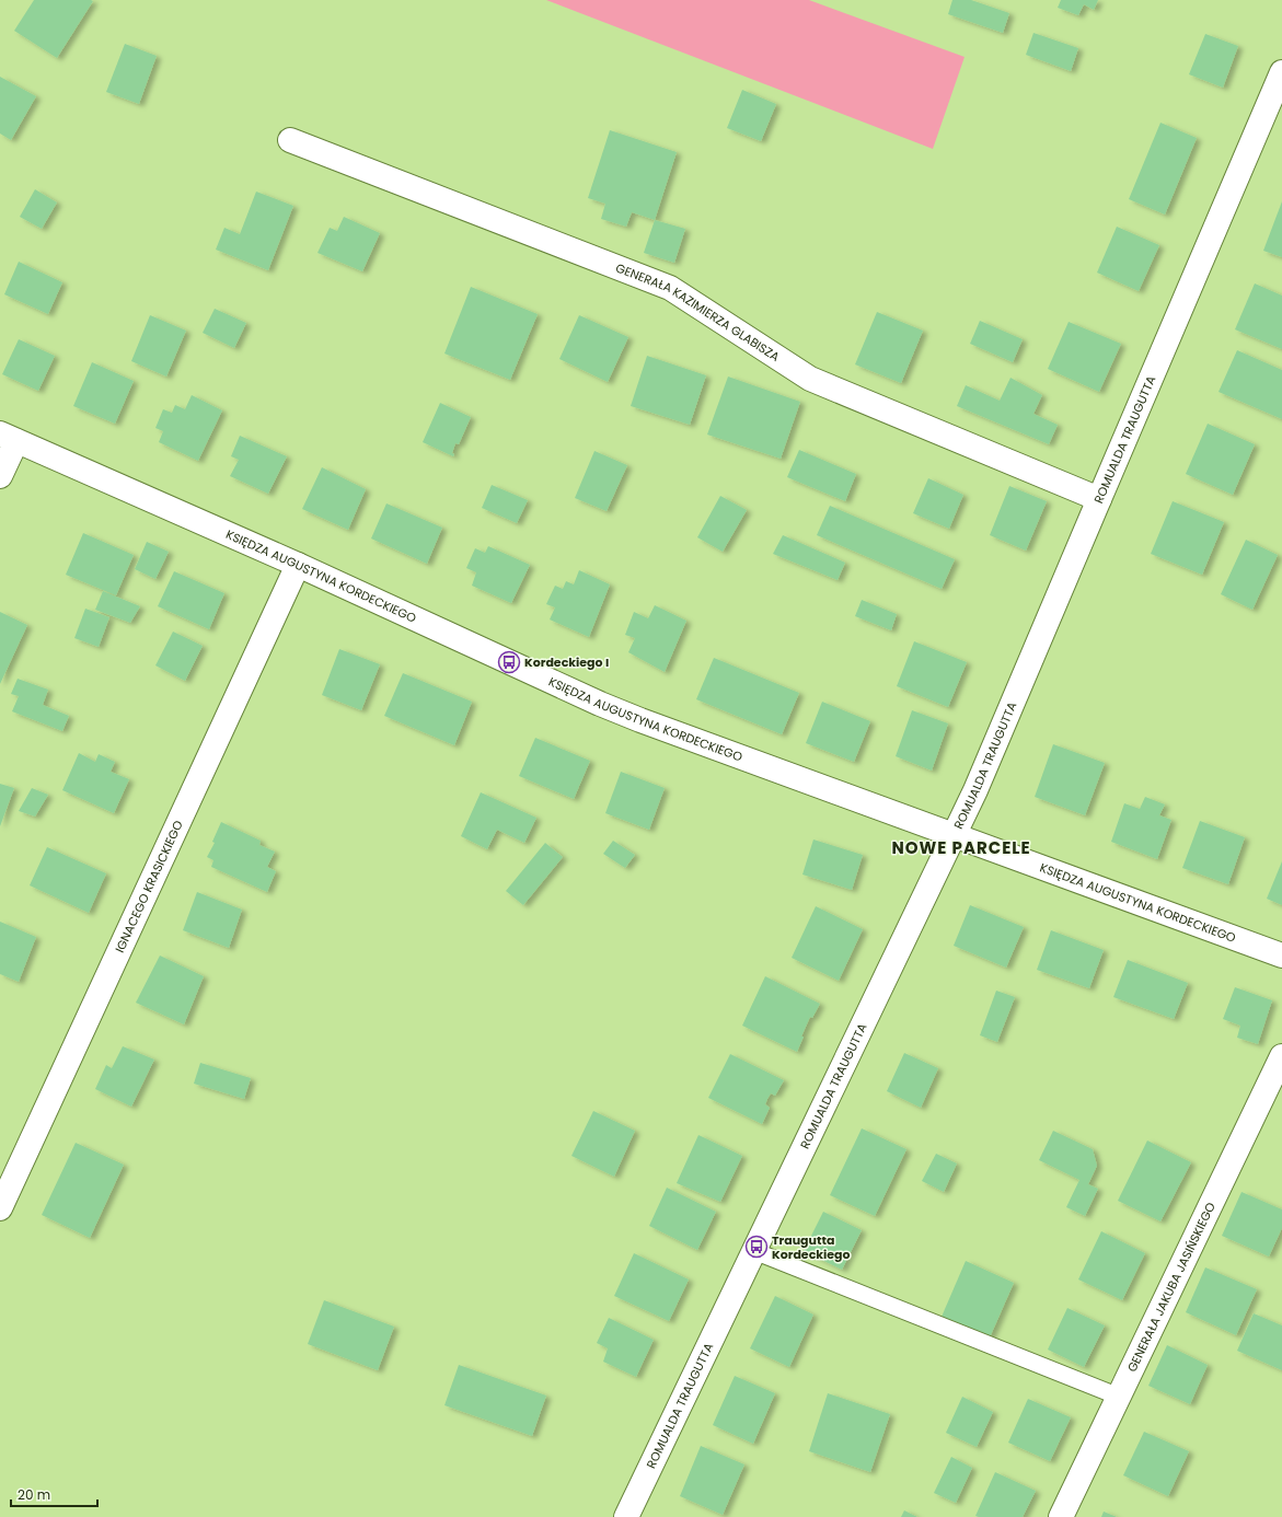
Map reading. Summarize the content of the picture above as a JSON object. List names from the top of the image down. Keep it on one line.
{"streets":{"street":["GENERAŁA KAZIMIERZA GLABISZA","ROMUALDA TRAUGUTTA","KSIĘDZA AUGUSTYNA KORDECKIEGO","IGNACEGO KRASICKIEGO","GENERAŁA JAKUBA JASIŃSKIEGO"]},"crossings":[["GENERAŁA KAZIMIERZA GLABISZA","ROMUALDA TRAUGUTTA"],["ROMUALDA TRAUGUTTA","KSIĘDZA AUGUSTYNA KORDECKIEGO"],["KSIĘDZA AUGUSTYNA KORDECKIEGO","IGNACEGO KRASICKIEGO"]],"districts":["NOWE PARCELE"],"places":{"bus stop":["Kordeckiego I","Traugutta Kordeckiego"]},"scale_bar":"20 m"}
